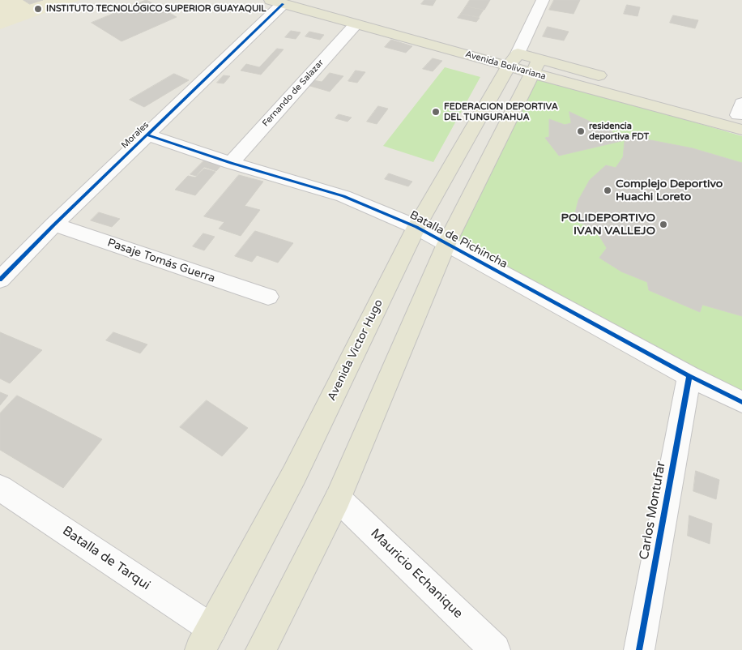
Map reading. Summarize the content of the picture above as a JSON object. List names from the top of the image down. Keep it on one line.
{"streets":{"main road":["Avenida Bolivariana","Avenida Victor Hugo"],"street":["Fernando de Salazar","Morales","Batalla de Pichincha","Pasaje Tomás Guerra","Carlos Montufar","Batalla de Tarqui","Mauricio Echanique"]},"crossings":[["Avenida Bolivariana","Fernando de Salazar"],["Avenida Bolivariana","Morales"],["Avenida Bolivariana","Avenida Victor Hugo"],["Fernando de Salazar","Batalla de Pichincha"],["Morales","Batalla de Pichincha"],["Morales","Pasaje Tomás Guerra"],["Batalla de Pichincha","Avenida Victor Hugo"],["Batalla de Pichincha","Carlos Montufar"],["Avenida Victor Hugo","Batalla de Tarqui"]],"places":["INSTITUTO TECNOLÓGICO SUPERIOR GUAYAQUIL","FEDERACION DEPORTIVA DEL TUNGURAHUA","residencia deportiva FDT","Complejo Deportivo Huachi Loreto","POLIDEPORTIVO IVAN VALLEJO"]}
